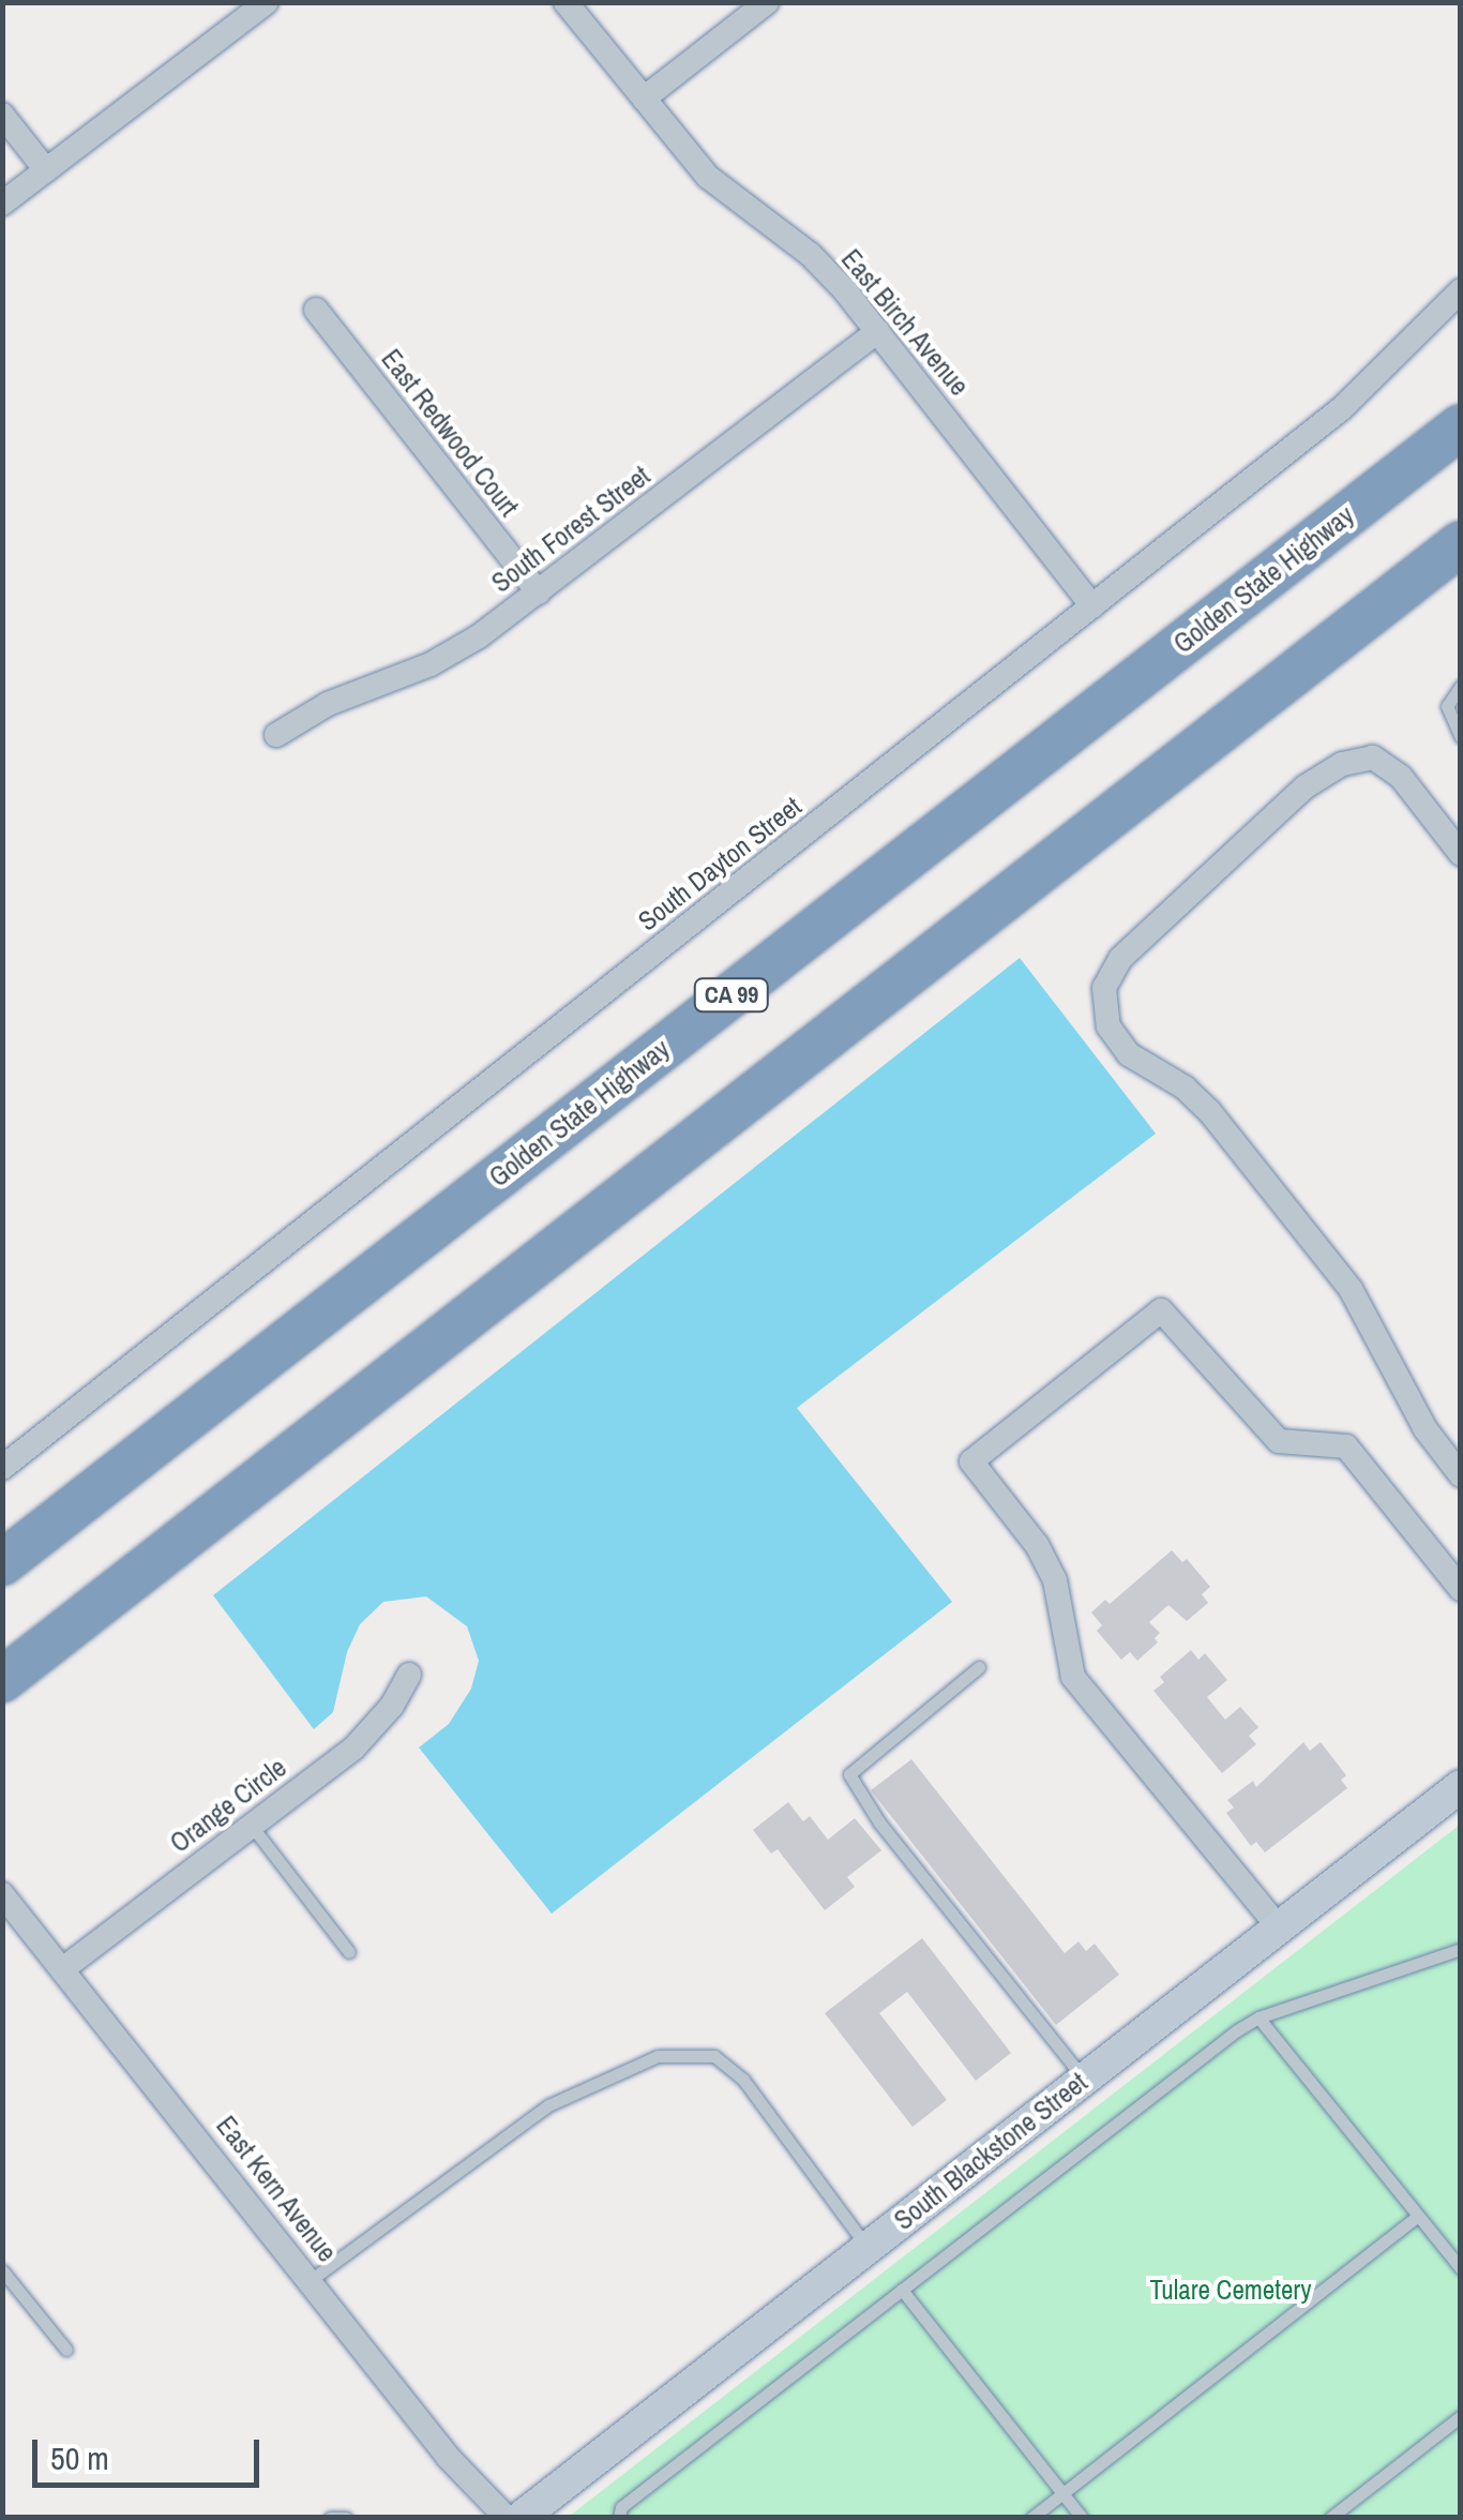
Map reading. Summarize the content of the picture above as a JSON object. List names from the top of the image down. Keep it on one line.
{"streets":{"highway":["Golden State Highway","CA 99"],"main road":["South Blackstone Street"],"street":["East Birch Avenue","East Redwood Court","South Forest Street","South Dayton Street","Orange Circle","East Kern Avenue"]},"crossings":[["East Birch Avenue","South Forest Street"],["East Birch Avenue","South Dayton Street"],["East Redwood Court","South Forest Street"],["Orange Circle","East Kern Avenue"]],"parks":["Tulare Cemetery"],"scale_bar":"50 m"}
